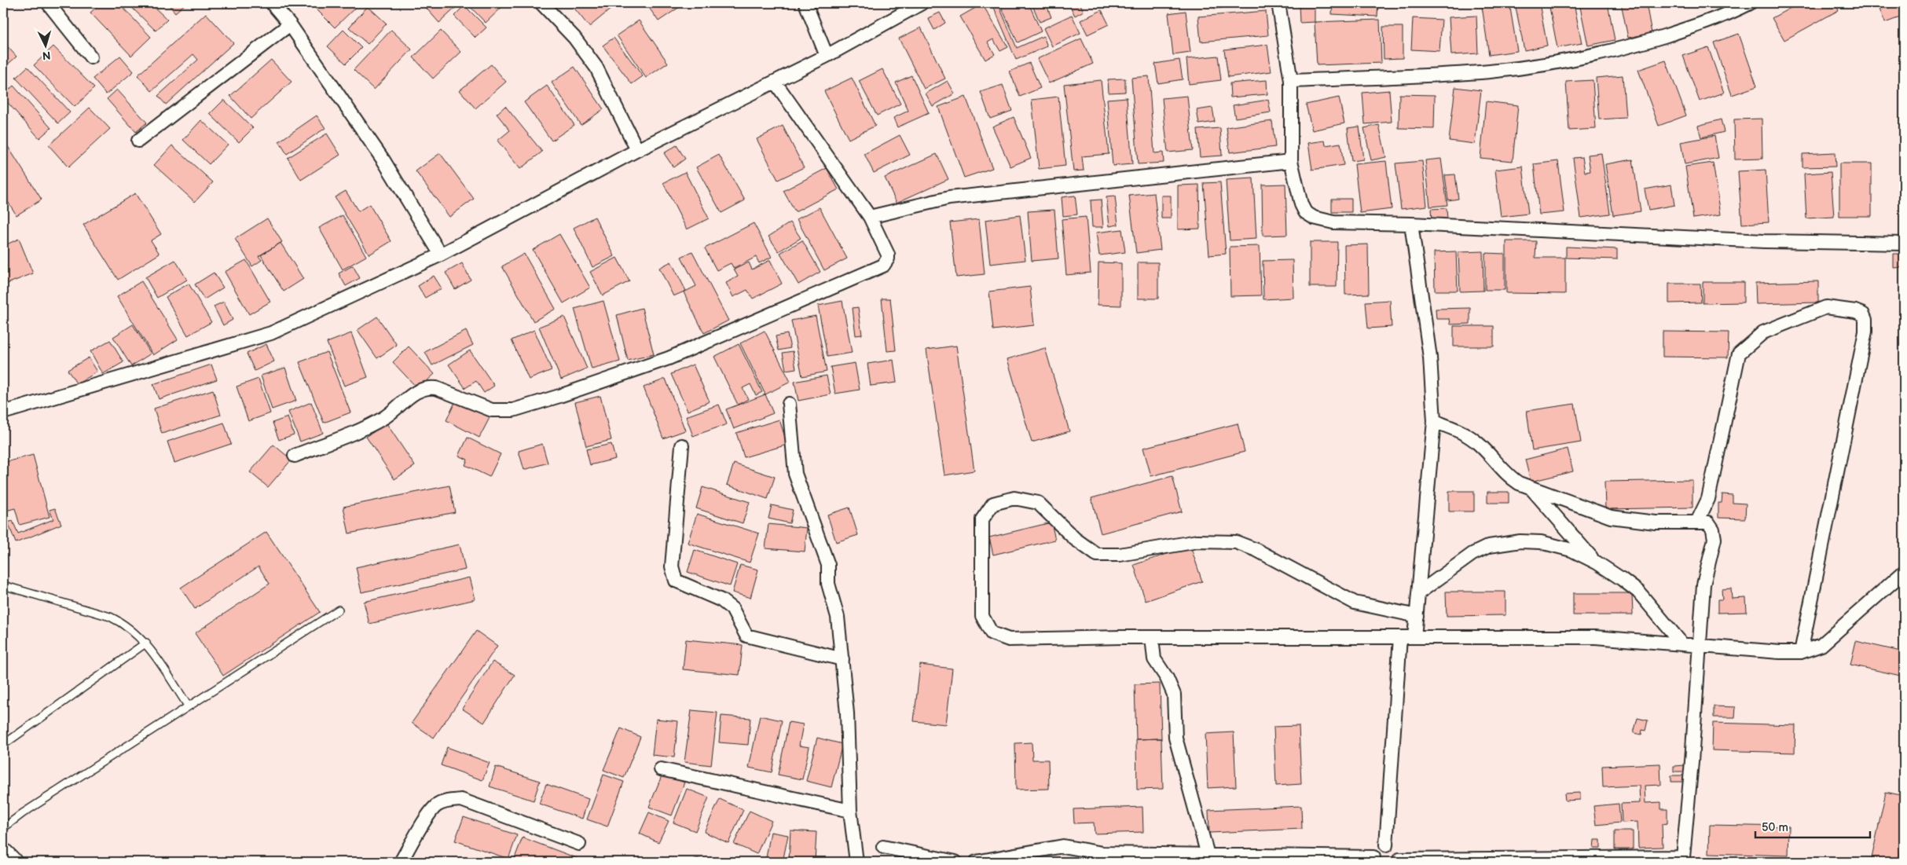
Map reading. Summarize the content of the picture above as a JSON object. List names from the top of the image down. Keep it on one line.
{"scale_bar":"50 m","north":"bottom"}
